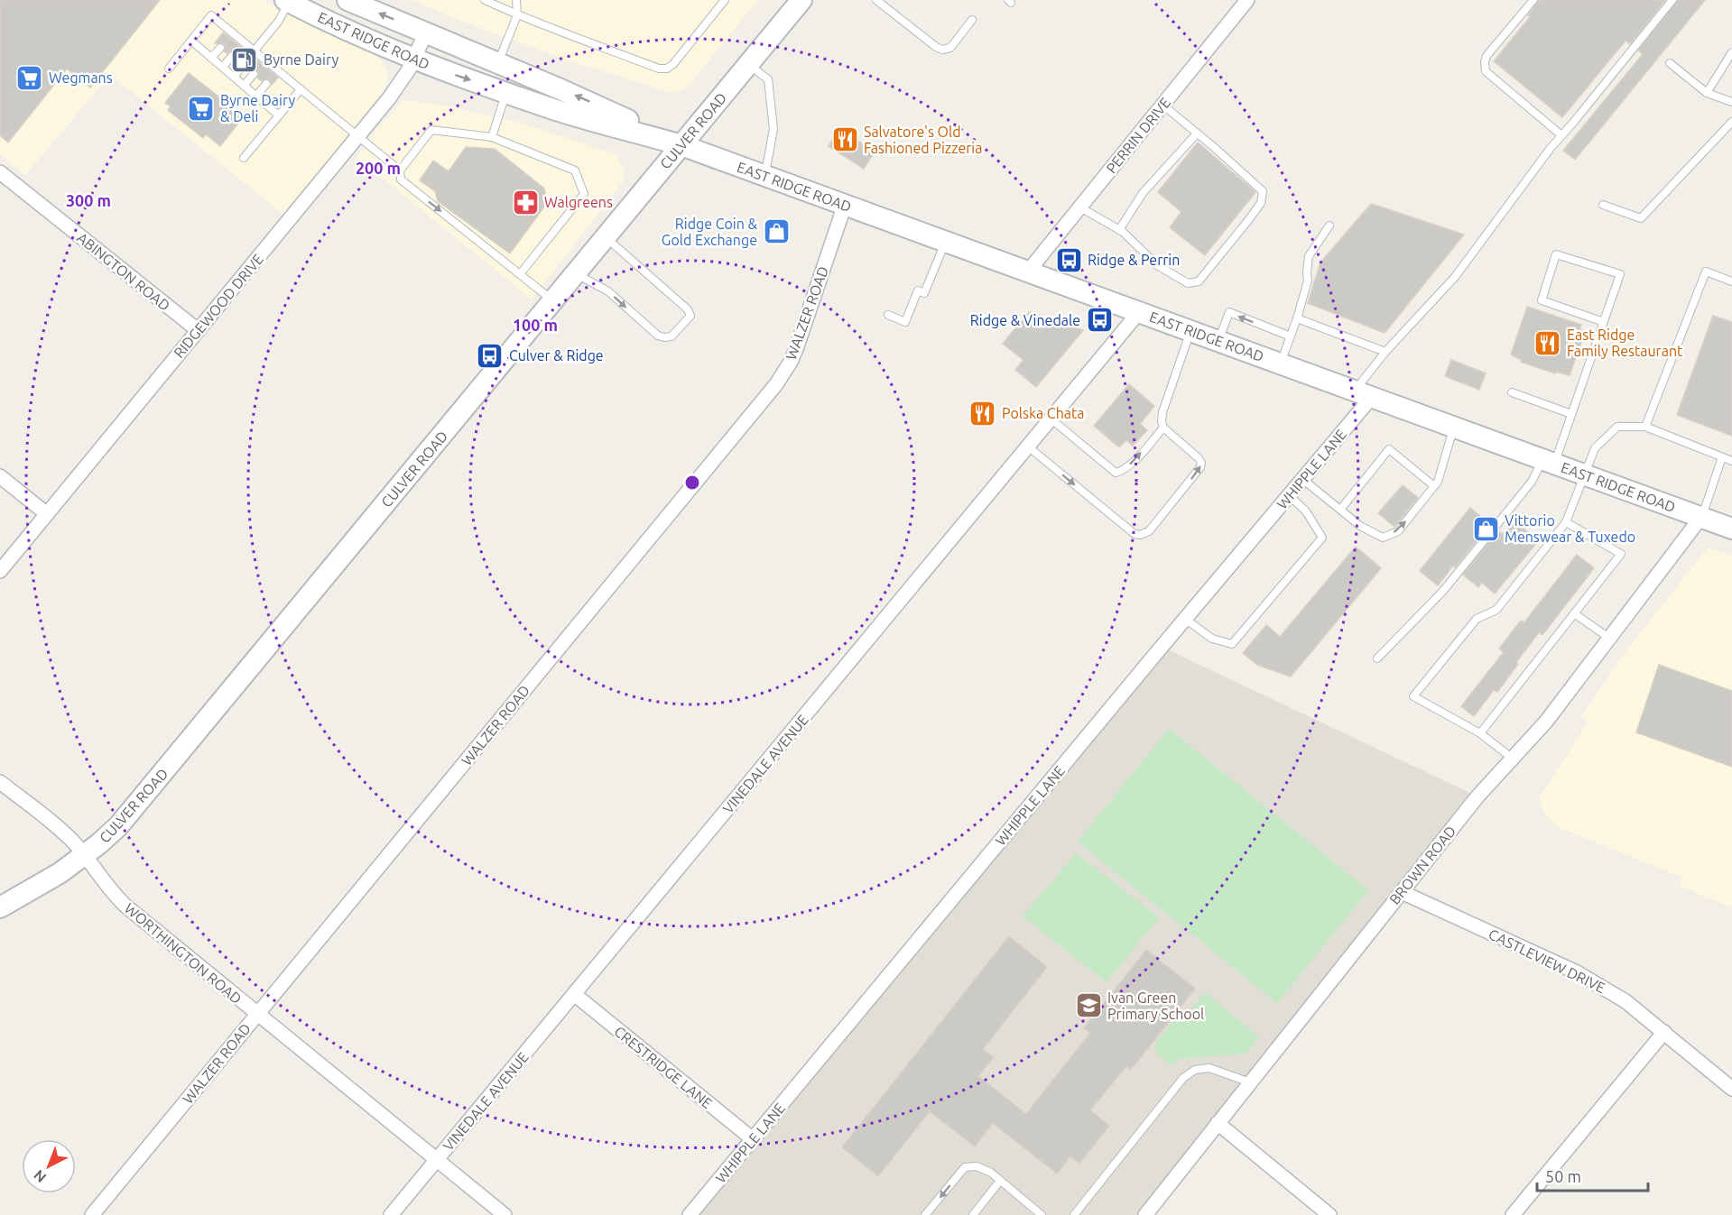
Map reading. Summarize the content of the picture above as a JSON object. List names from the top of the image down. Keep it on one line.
{"streets":{"main road":["EAST RIDGE ROAD","CULVER ROAD"],"street":["PERRIN DRIVE","ABINGTON ROAD","RIDGEWOOD DRIVE","WALZER ROAD","WHIPPLE LANE","VINEDALE AVENUE","BROWN ROAD","WORTHINGTON ROAD","CASTLEVIEW DRIVE","CRESTRIDGE LANE"]},"crossings":[["EAST RIDGE ROAD","CULVER ROAD"],["EAST RIDGE ROAD","PERRIN DRIVE"],["EAST RIDGE ROAD","RIDGEWOOD DRIVE"],["EAST RIDGE ROAD","WALZER ROAD"],["EAST RIDGE ROAD","WHIPPLE LANE"],["EAST RIDGE ROAD","VINEDALE AVENUE"],["EAST RIDGE ROAD","BROWN ROAD"],["CULVER ROAD","WORTHINGTON ROAD"],["ABINGTON ROAD","RIDGEWOOD DRIVE"],["WALZER ROAD","WORTHINGTON ROAD"],["WHIPPLE LANE","CRESTRIDGE LANE"],["VINEDALE AVENUE","WORTHINGTON ROAD"],["VINEDALE AVENUE","CRESTRIDGE LANE"],["BROWN ROAD","CASTLEVIEW DRIVE"]],"places":{"fuel station":["Byrne Dairy"],"supermarket":["Wegmans","Byrne Dairy & Deli"],"restaurant":["Salvatore's Old Fashioned Pizzeria","East Ridge Family Restaurant","Polska Chata"],"pharmacy":["Walgreens"],"shop":["Ridge Coin & Gold Exchange","Vittorio Menswear & Tuxedo"],"bus stop":["Ridge & Perrin","Ridge & Vinedale","Culver & Ridge"],"school or university":["Ivan Green Primary School"]},"scale_bar":"50 m","north":"bottom left","rings":["200 m","300 m","100 m"]}
